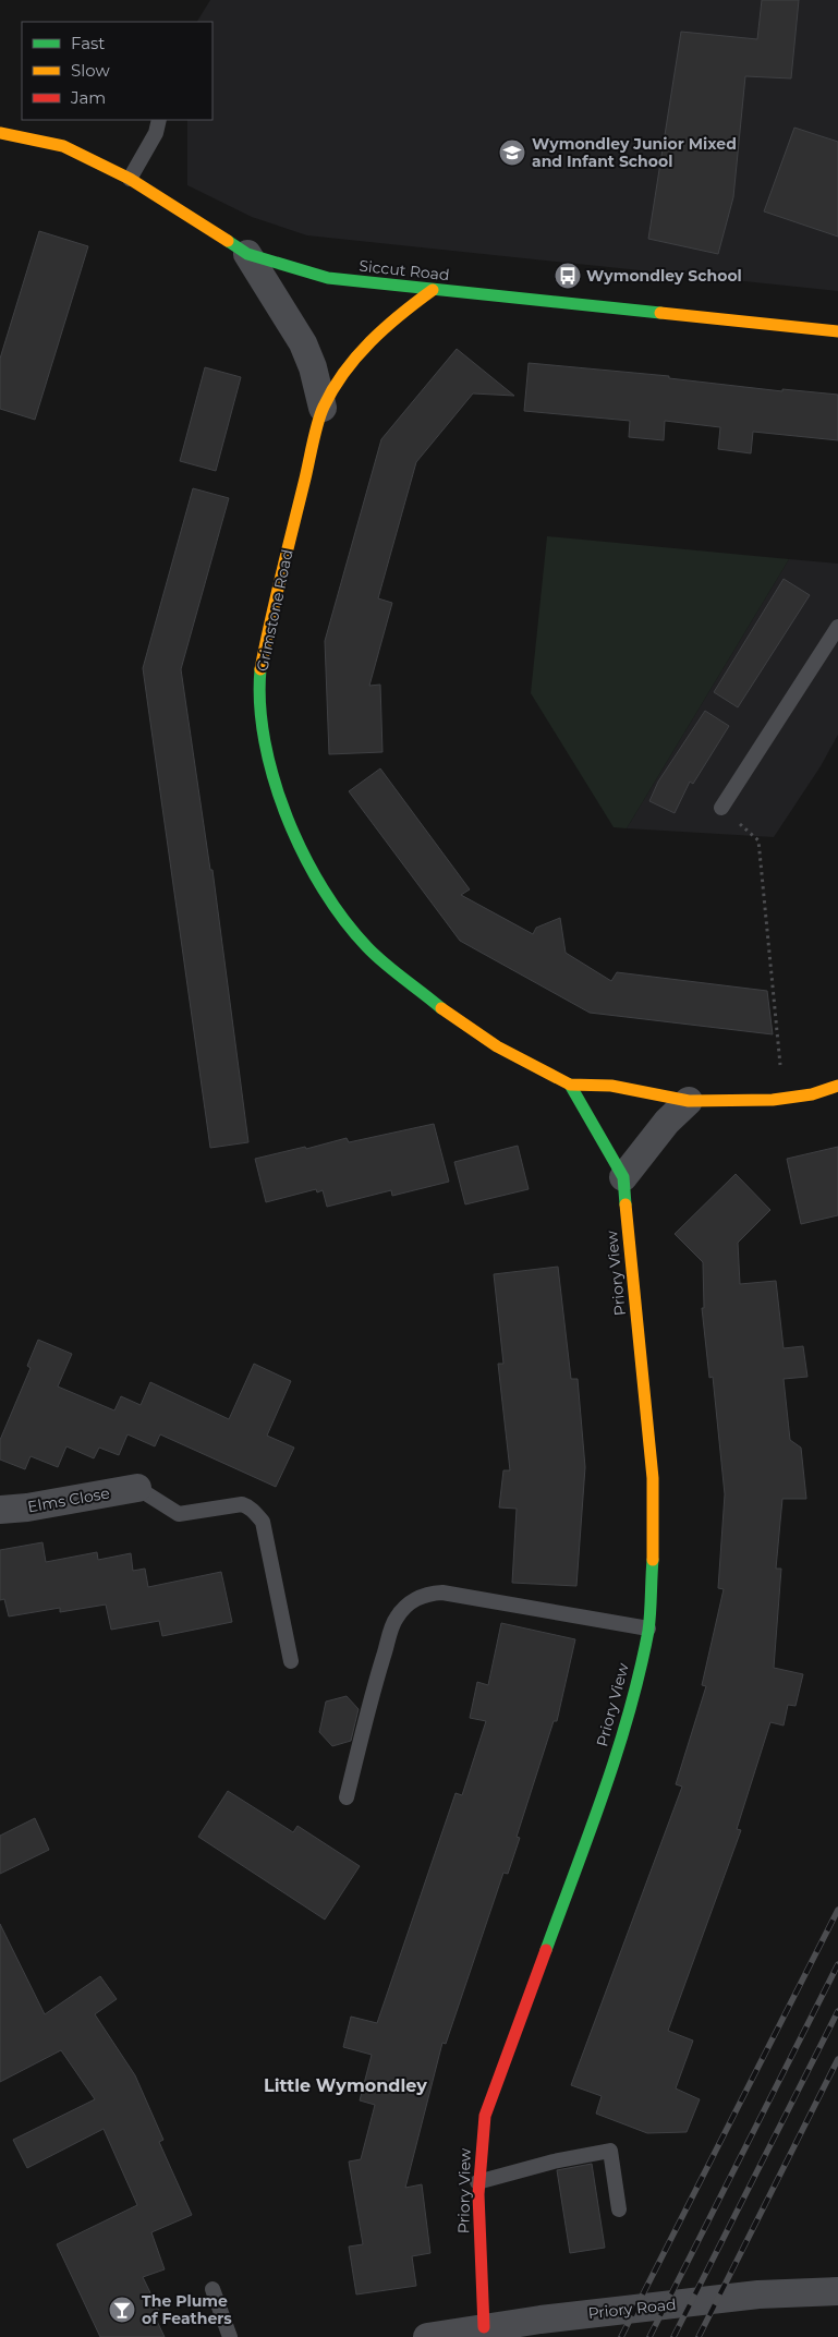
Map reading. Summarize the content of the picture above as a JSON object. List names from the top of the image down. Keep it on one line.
{"streets":{"street":["Siccut Road","Grimstone Road","Priory View","Elms Close","Priory Road"]},"crossings":[["Siccut Road","Grimstone Road"],["Grimstone Road","Priory View"],["Priory View","Priory Road"]],"districts":["Little Wymondley"],"places":{"school or university":["Wymondley Junior Mixed and Infant School"],"bus stop":["Wymondley School"],"bar":["The Plume of Feathers"]},"legend":["Fast","Slow","Jam"]}
